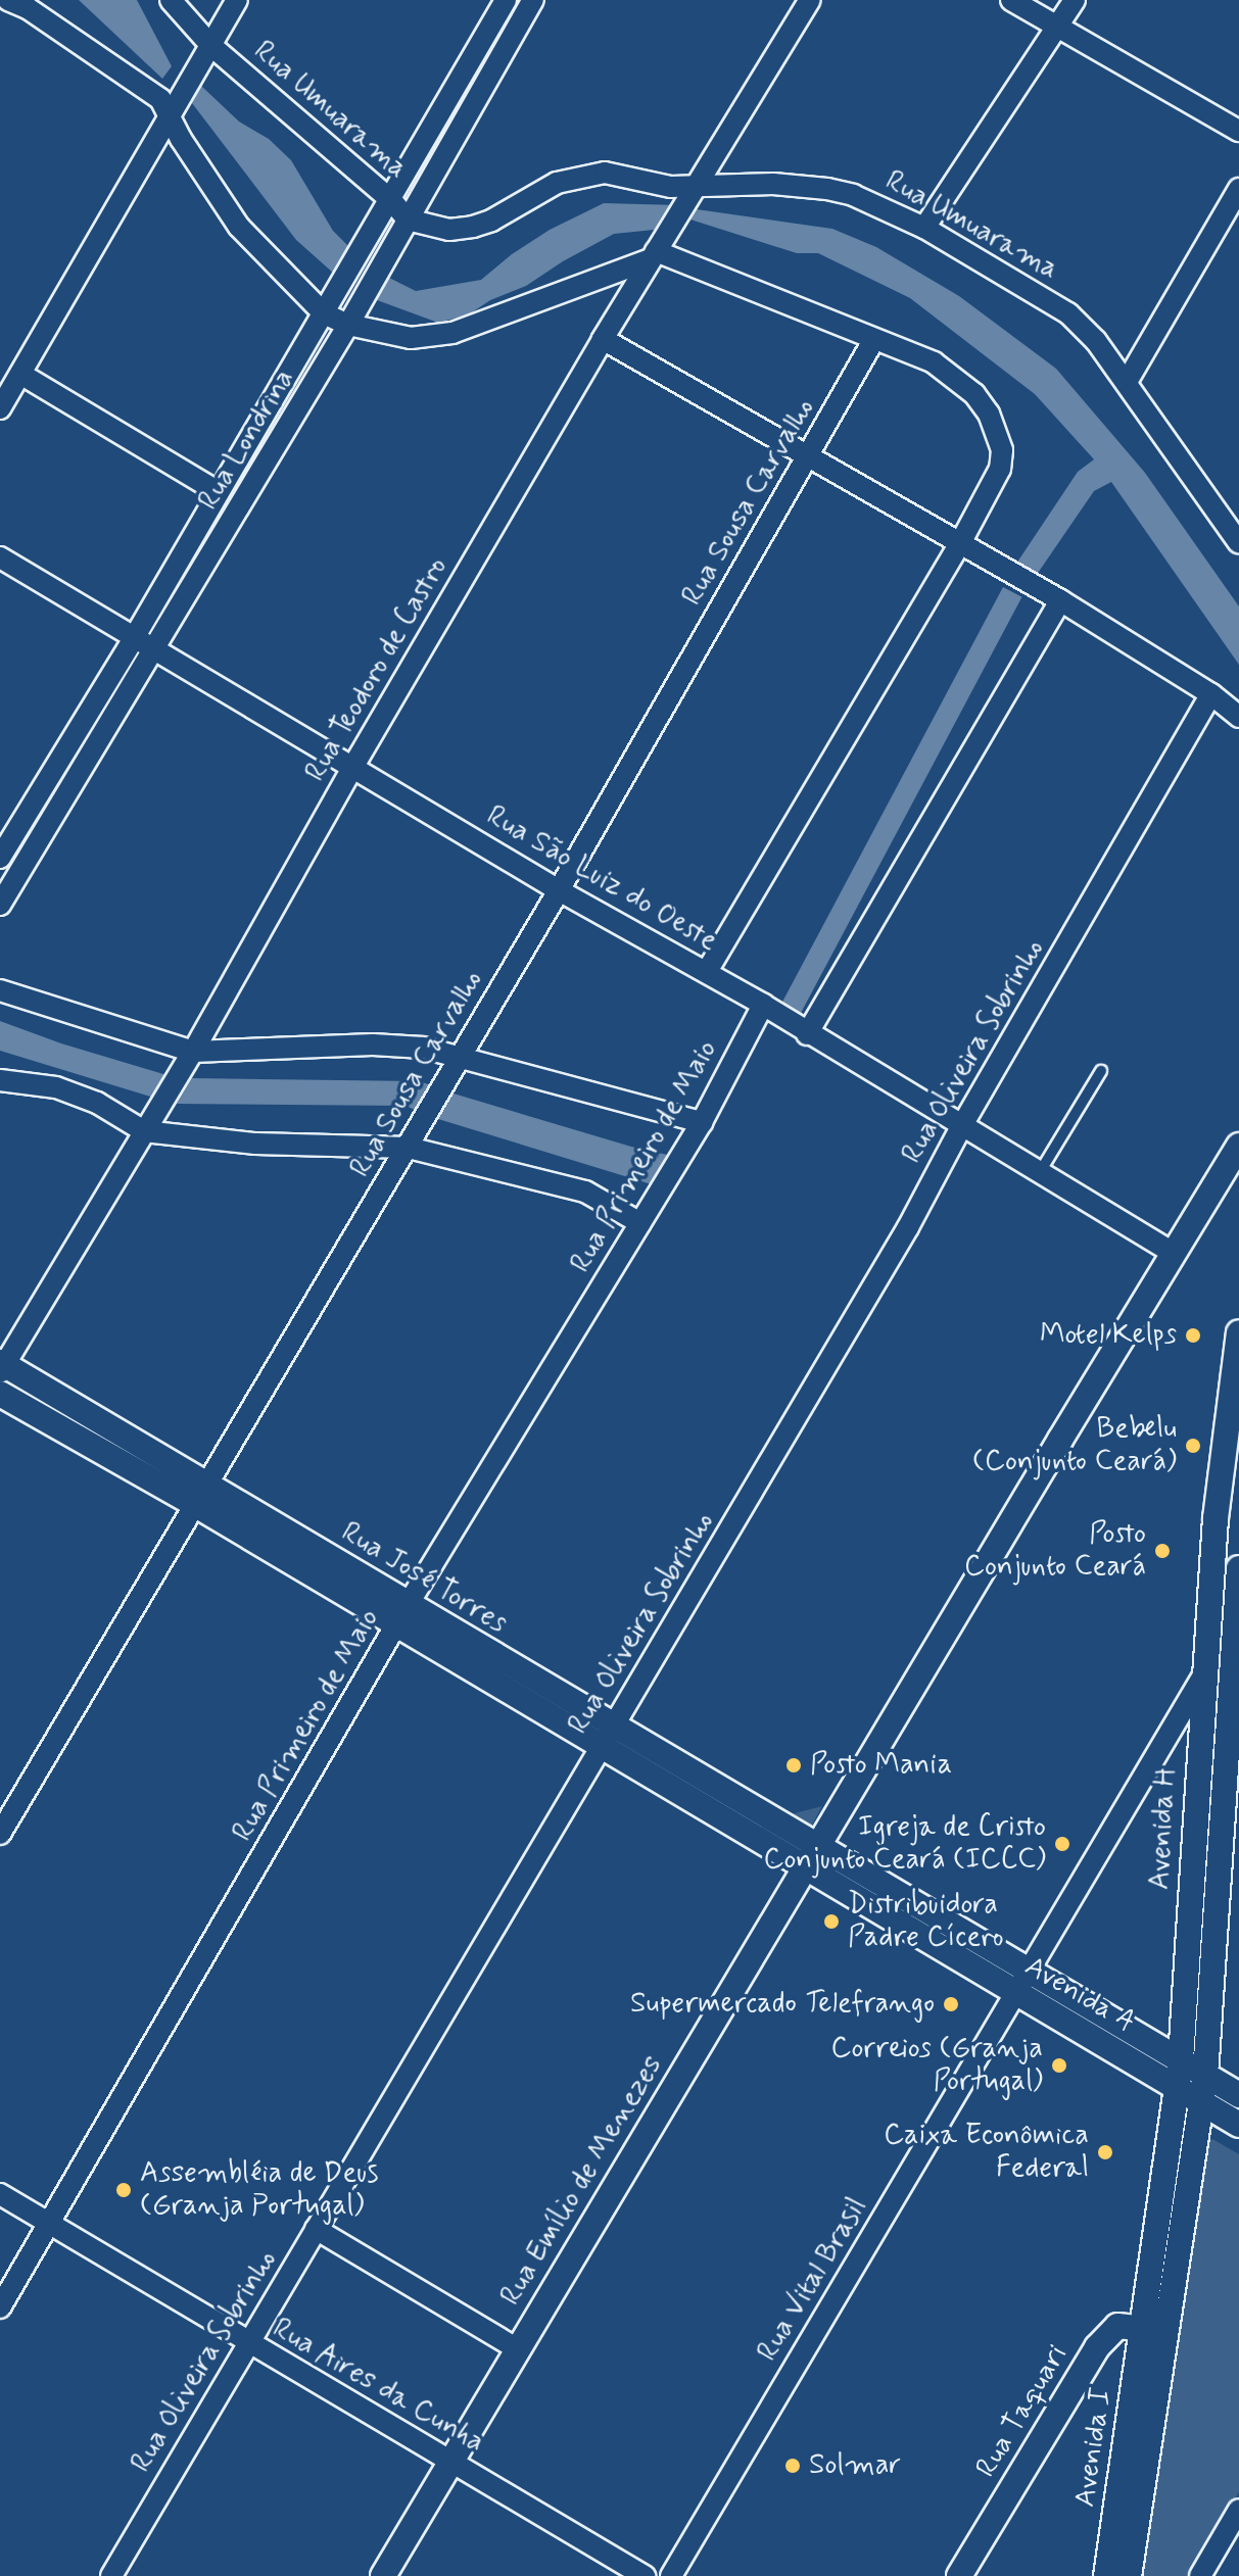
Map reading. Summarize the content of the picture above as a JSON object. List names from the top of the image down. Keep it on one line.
{"streets":{"street":["Rua Umuarama","Rua Londrina","Rua Sousa Carvalho","Rua Teodoro de Castro","Rua São Luiz do Oeste","Rua Oliveira Sobrinho","Rua Primeiro de Maio","Rua José Torres","Avenida H","Avenida A","Rua Emílio de Menezes","Rua Vital Brasil","Rua Aires da Cunha","Rua Taquari","Avenida I"]},"crossings":[["Rua Umuarama","Rua Londrina"],["Rua Umuarama","Rua Teodoro de Castro"],["Rua Londrina","Rua São Luiz do Oeste"],["Rua Sousa Carvalho","Rua São Luiz do Oeste"],["Rua Sousa Carvalho","Rua José Torres"],["Rua Teodoro de Castro","Rua São Luiz do Oeste"],["Rua Teodoro de Castro","Rua José Torres"],["Rua São Luiz do Oeste","Rua Oliveira Sobrinho"],["Rua São Luiz do Oeste","Rua Primeiro de Maio"],["Rua São Luiz do Oeste","Rua Emílio de Menezes"],["Rua Oliveira Sobrinho","Rua José Torres"],["Rua Oliveira Sobrinho","Rua Aires da Cunha"],["Rua Primeiro de Maio","Rua José Torres"],["Rua Primeiro de Maio","Rua Aires da Cunha"],["Rua José Torres","Avenida A"],["Rua José Torres","Rua Emílio de Menezes"],["Avenida H","Avenida A"],["Avenida H","Rua Vital Brasil"],["Avenida H","Rua Taquari"],["Avenida H","Avenida I"],["Avenida A","Rua Emílio de Menezes"],["Avenida A","Rua Vital Brasil"],["Rua Emílio de Menezes","Rua Aires da Cunha"],["Rua Taquari","Avenida I"]],"places":["Motel Kelps","Bebelu (Conjunto Ceará)","Posto Conjunto Ceará","Posto Mania","Igreja de Cristo Conjunto Ceará (ICCC)","Distribuidora Padre Cícero","Supermercado Telefrango","Correios (Granja Portugal)","Caixa Econômica Federal","Assembléia de Deus (Granja Portugal)","Solmar"]}
